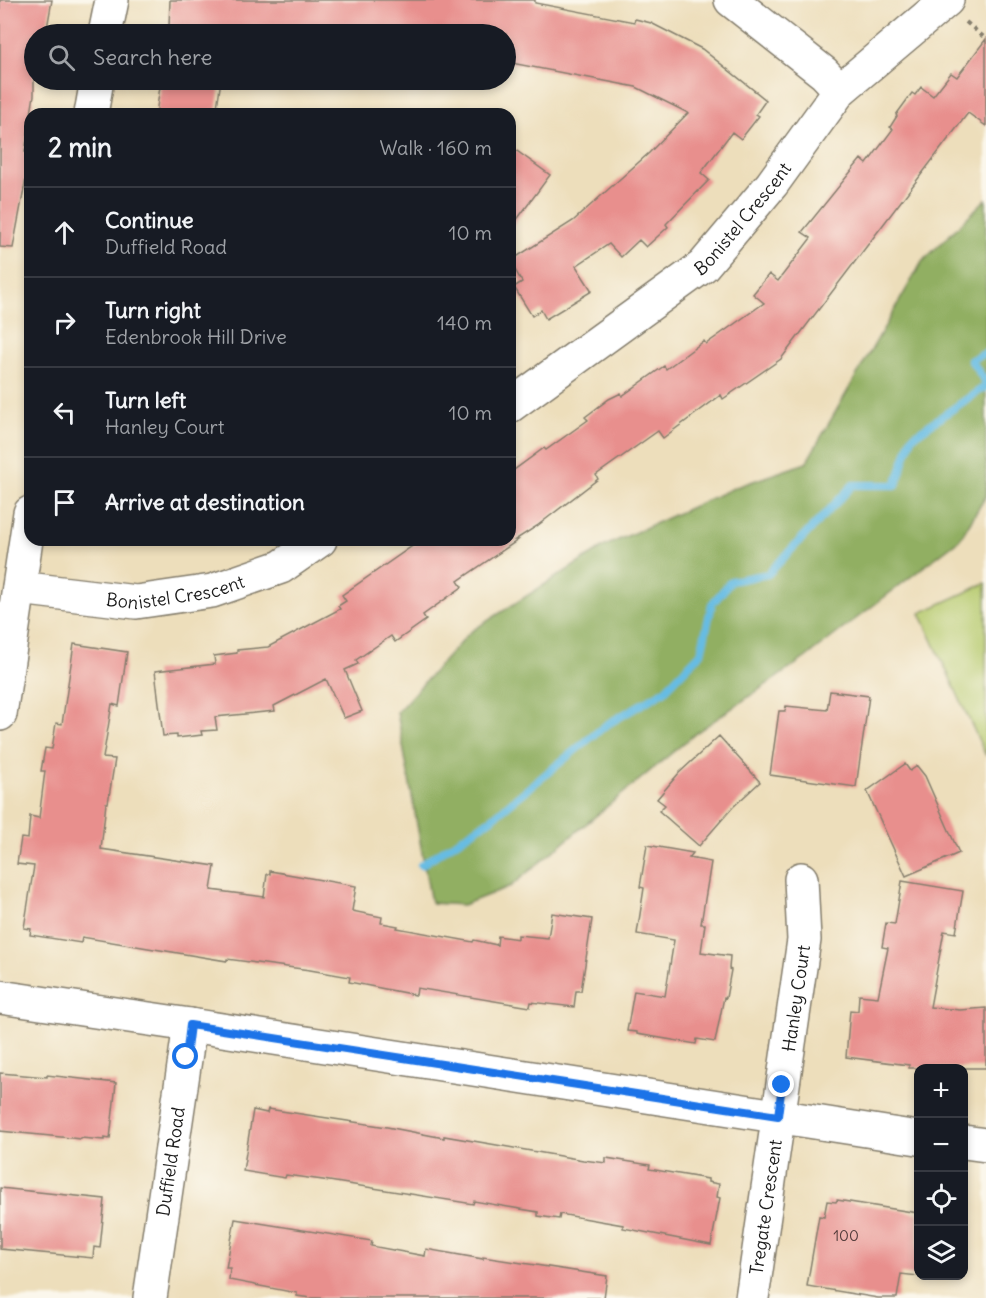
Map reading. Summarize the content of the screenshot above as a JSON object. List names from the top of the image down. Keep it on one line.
{"streets":{"street":["Bonistel Crescent","Hanley Court","Duffield Road","Tregate Crescent"]},"crossings":[["Hanley Court","Tregate Crescent"]],"house_numbers":["100"],"page":{"search":"Search here","heading":["2 min","Walk · 160 m"],"list":[["Continue","Duffield Road","10 m"],["Turn right","Edenbrook Hill Drive","140 m"],["Turn left","Hanley Court","10 m"],"Arrive at destination"],"map_buttons":["+","−"]}}
